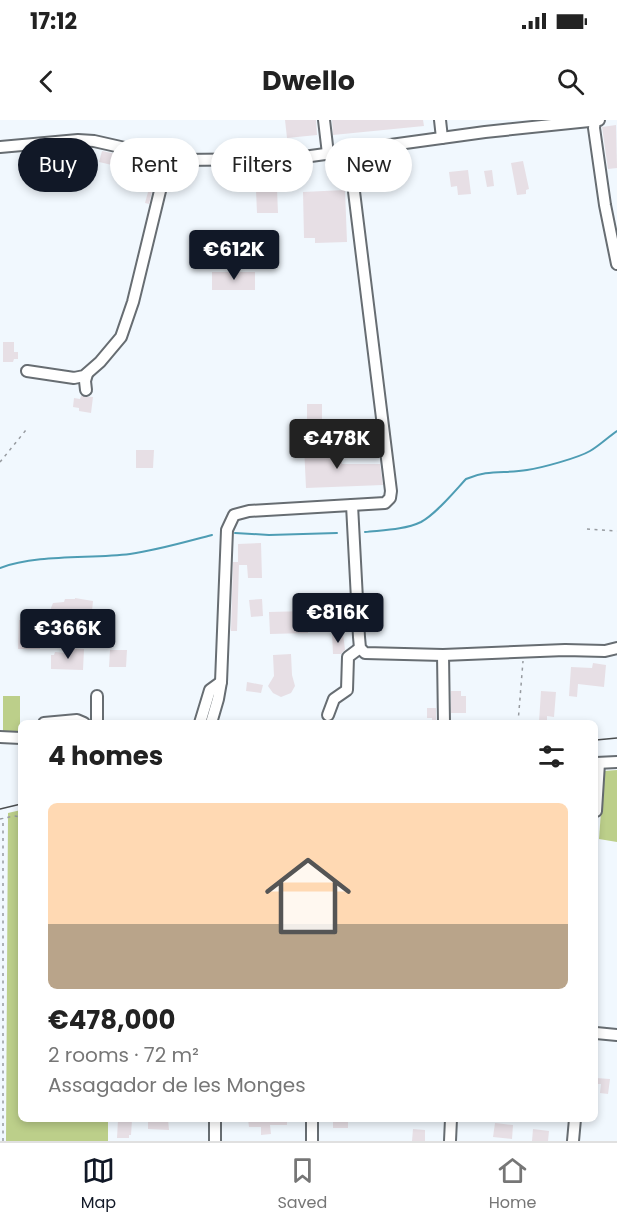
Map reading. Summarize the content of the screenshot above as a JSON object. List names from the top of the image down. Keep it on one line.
{"page":{"status":"17:12","header":"Dwello","chip":["Buy","Rent","Filters","New"],"price":["€612K","€478K","€816K","€366K"],"heading":"4 homes","list":[{"name":"€478,000","note":"2 rooms · 72 m² · Assagador de les Monges"}],"tabs":["Map","Saved","Home"]}}
